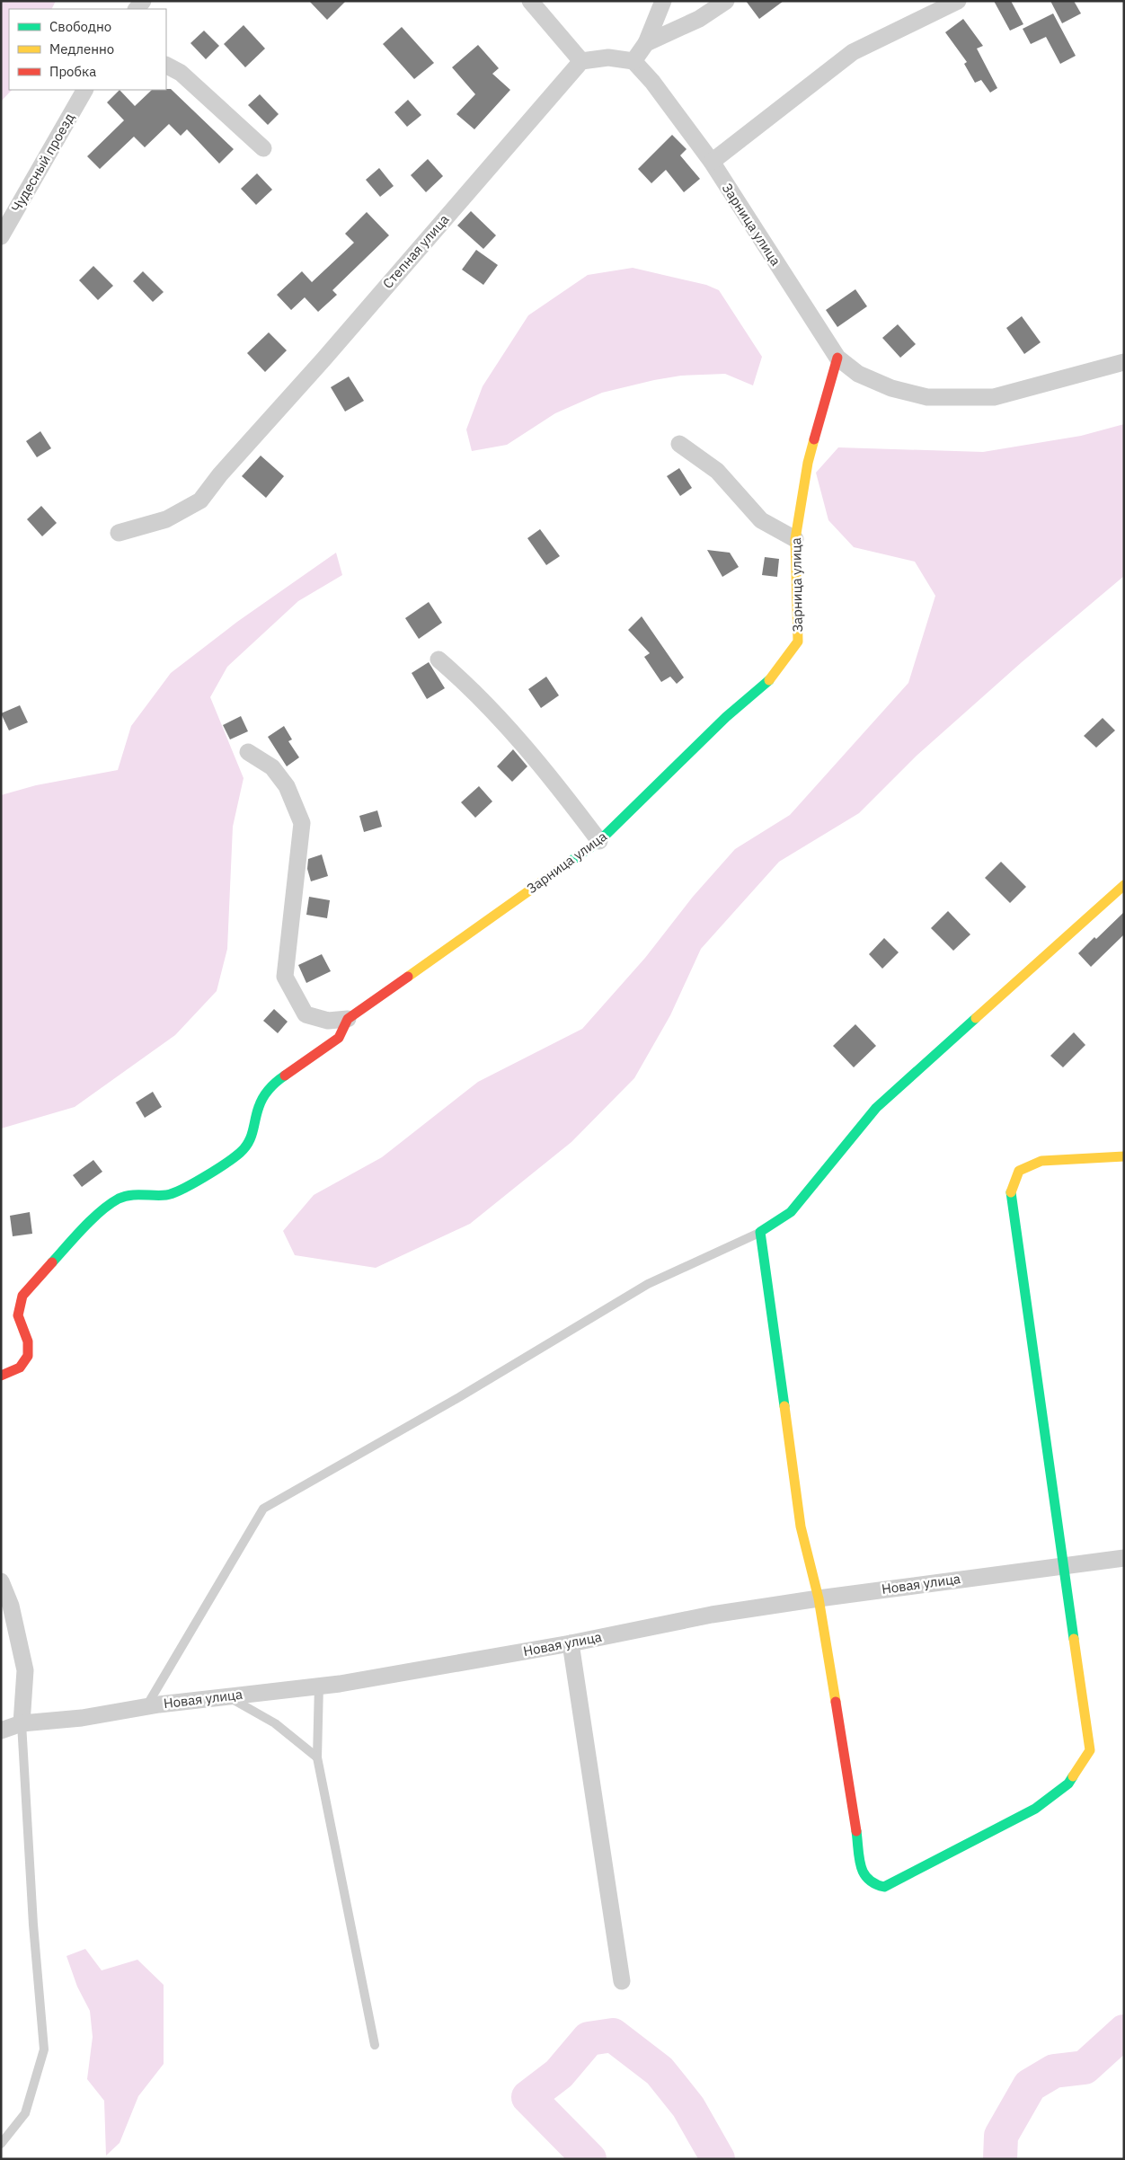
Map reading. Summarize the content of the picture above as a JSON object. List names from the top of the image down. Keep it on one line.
{"streets":{"street":["Чудесный проезд","Зарница улица","Степная улица","Новая улица"]},"legend":["Свободно","Медленно","Пробка"]}
